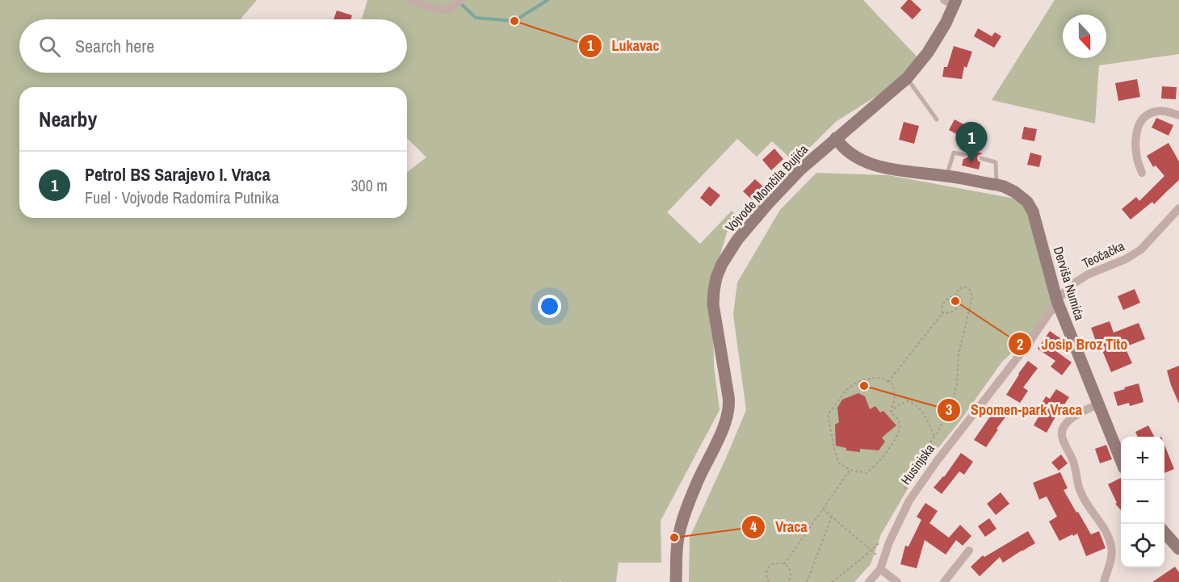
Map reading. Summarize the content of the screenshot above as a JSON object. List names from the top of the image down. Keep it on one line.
{"streets":{"main road":["Vojvode Momčila Đujića","Derviša Numića"],"street":["Teočačka","Husinjska"]},"crossings":[["Teočačka","Derviša Numića"],["Teočačka","Husinjska"],["Derviša Numića","Husinjska"]],"places":["Lukavac","Josip Broz Tito","Spomen-park Vraca","Vraca"],"north":"bottom","page":{"search":"Search here","heading":"Nearby","pins":"1","list":[{"mark":"1","name":"Petrol BS Sarajevo I. Vraca","note":"Fuel · Vojvode Radomira Putnika","value":"300 m"}],"map_buttons":["+","−"]}}
